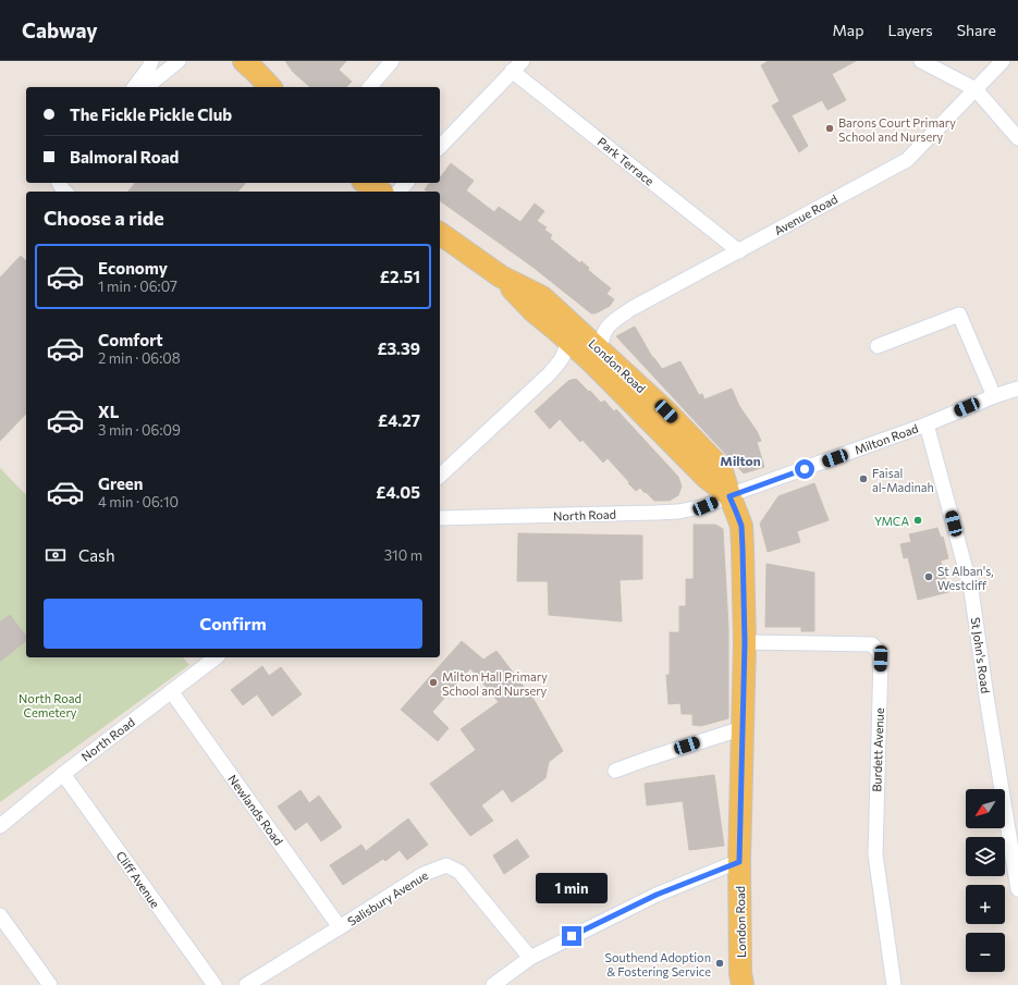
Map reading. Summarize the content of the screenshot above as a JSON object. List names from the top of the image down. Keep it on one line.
{"streets":{"main road":["London Road"],"street":["Park Terrace","Avenue Road","Milton Road","North Road","St John's Road","Burdett Avenue","Newlands Road","Cliff Avenue","Salisbury Avenue"]},"crossings":[["Park Terrace","Avenue Road"],["Avenue Road","London Road"],["London Road","Milton Road"],["London Road","North Road"],["London Road","Burdett Avenue"],["Milton Road","North Road"],["Milton Road","St John's Road"],["North Road","Newlands Road"],["North Road","Cliff Avenue"],["Newlands Road","Salisbury Avenue"]],"districts":["Milton"],"parks":["North Road Cemetery"],"places":["Barons Court Primary School and Nursery","Faisal al-Madinah","YMCA","St Alban's, Westcliff","Milton Hall Primary School and Nursery","Southend Adoption & Fostering Service"],"north":"bottom left","page":{"header":"Cabway","nav":["Map","Layers","Share"],"banner":["The Fickle Pickle Club","Balmoral Road"],"heading":"Choose a ride","list":[{"name":"Economy","note":"1 min · 06:07","value":"£2.51"},{"name":"Comfort","note":"2 min · 06:08","value":"£3.39"},{"name":"XL","note":"3 min · 06:09","value":"£4.27"},{"name":"Green","note":"4 min · 06:10","value":"£4.05"}],"pay":["Cash","310 m"],"buttons":"Confirm","map_buttons":["+","−"],"bubble":"1 min"}}
